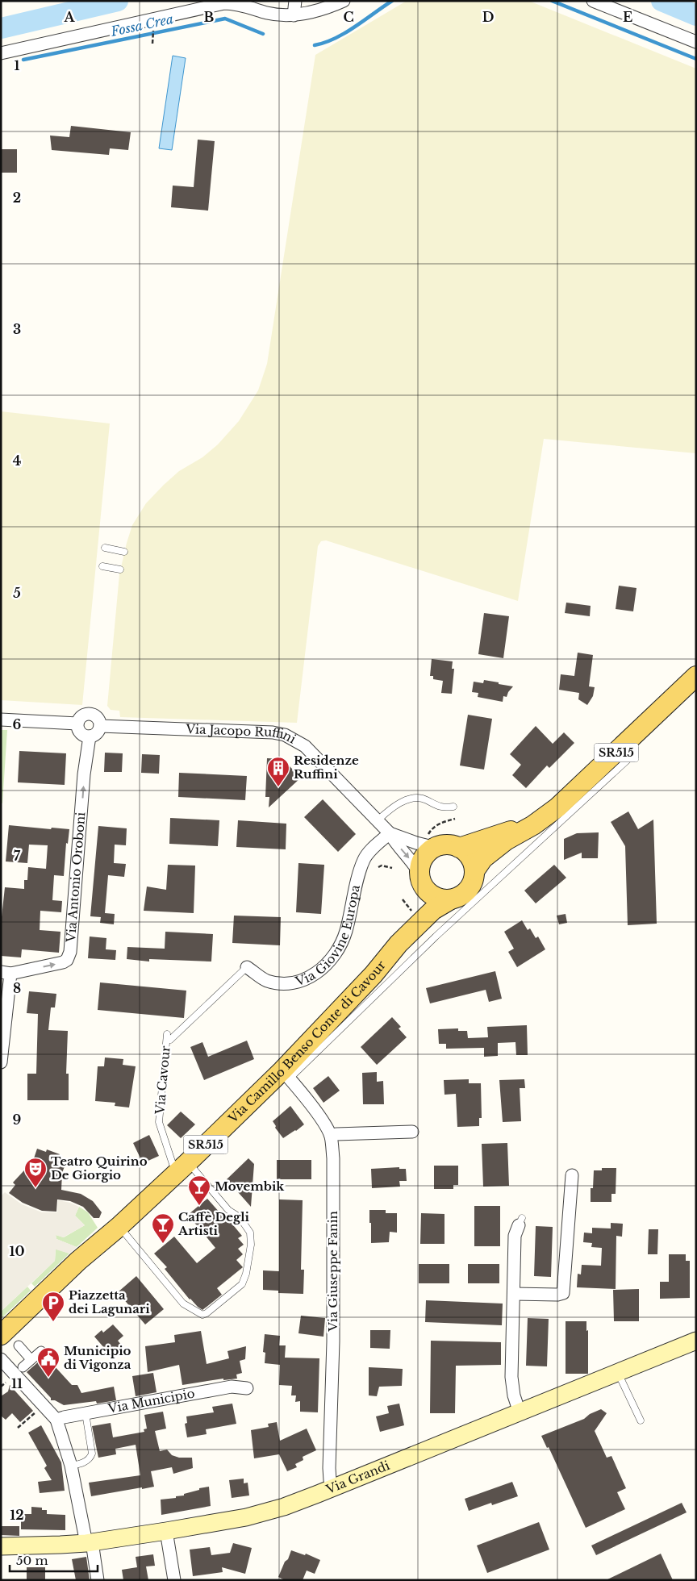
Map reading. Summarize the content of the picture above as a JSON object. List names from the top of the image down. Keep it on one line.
{"streets":{"main road":["SR515","Via Camillo Benso Conte di Cavour","Via Grandi"],"street":["Via Jacopo Ruffini","Via Antonio Oroboni","Via Giovine Europa","Via Giuseppe Fanin","Via Municipio"],"lane":["Via Cavour"]},"crossings":[["Via Jacopo Ruffini","SR515"],["Via Jacopo Ruffini","Via Antonio Oroboni"],["Via Jacopo Ruffini","Via Giovine Europa"],["SR515","Via Camillo Benso Conte di Cavour"],["Via Giovine Europa","Via Cavour"],["Via Camillo Benso Conte di Cavour","Via Cavour"],["Via Camillo Benso Conte di Cavour","Via Giuseppe Fanin"],["Via Giuseppe Fanin","Via Grandi"]],"one_way":["Via Antonio Oroboni"],"water":["Fossa Crea"],"places":{"building":["Residenze Ruffini"],"theatre":["Teatro Quirino De Giorgio"],"bar":["Movembik","Caffè Degli Artisti"],"parking":["Piazzetta dei Lagunari"],"public building":["Municipio di Vigonza"]},"scale_bar":"50 m","grid":{"columns":["A","B","C","D","E"],"rows":["1","2","3","4","5","6","7","8","9","10","11","12"]}}
